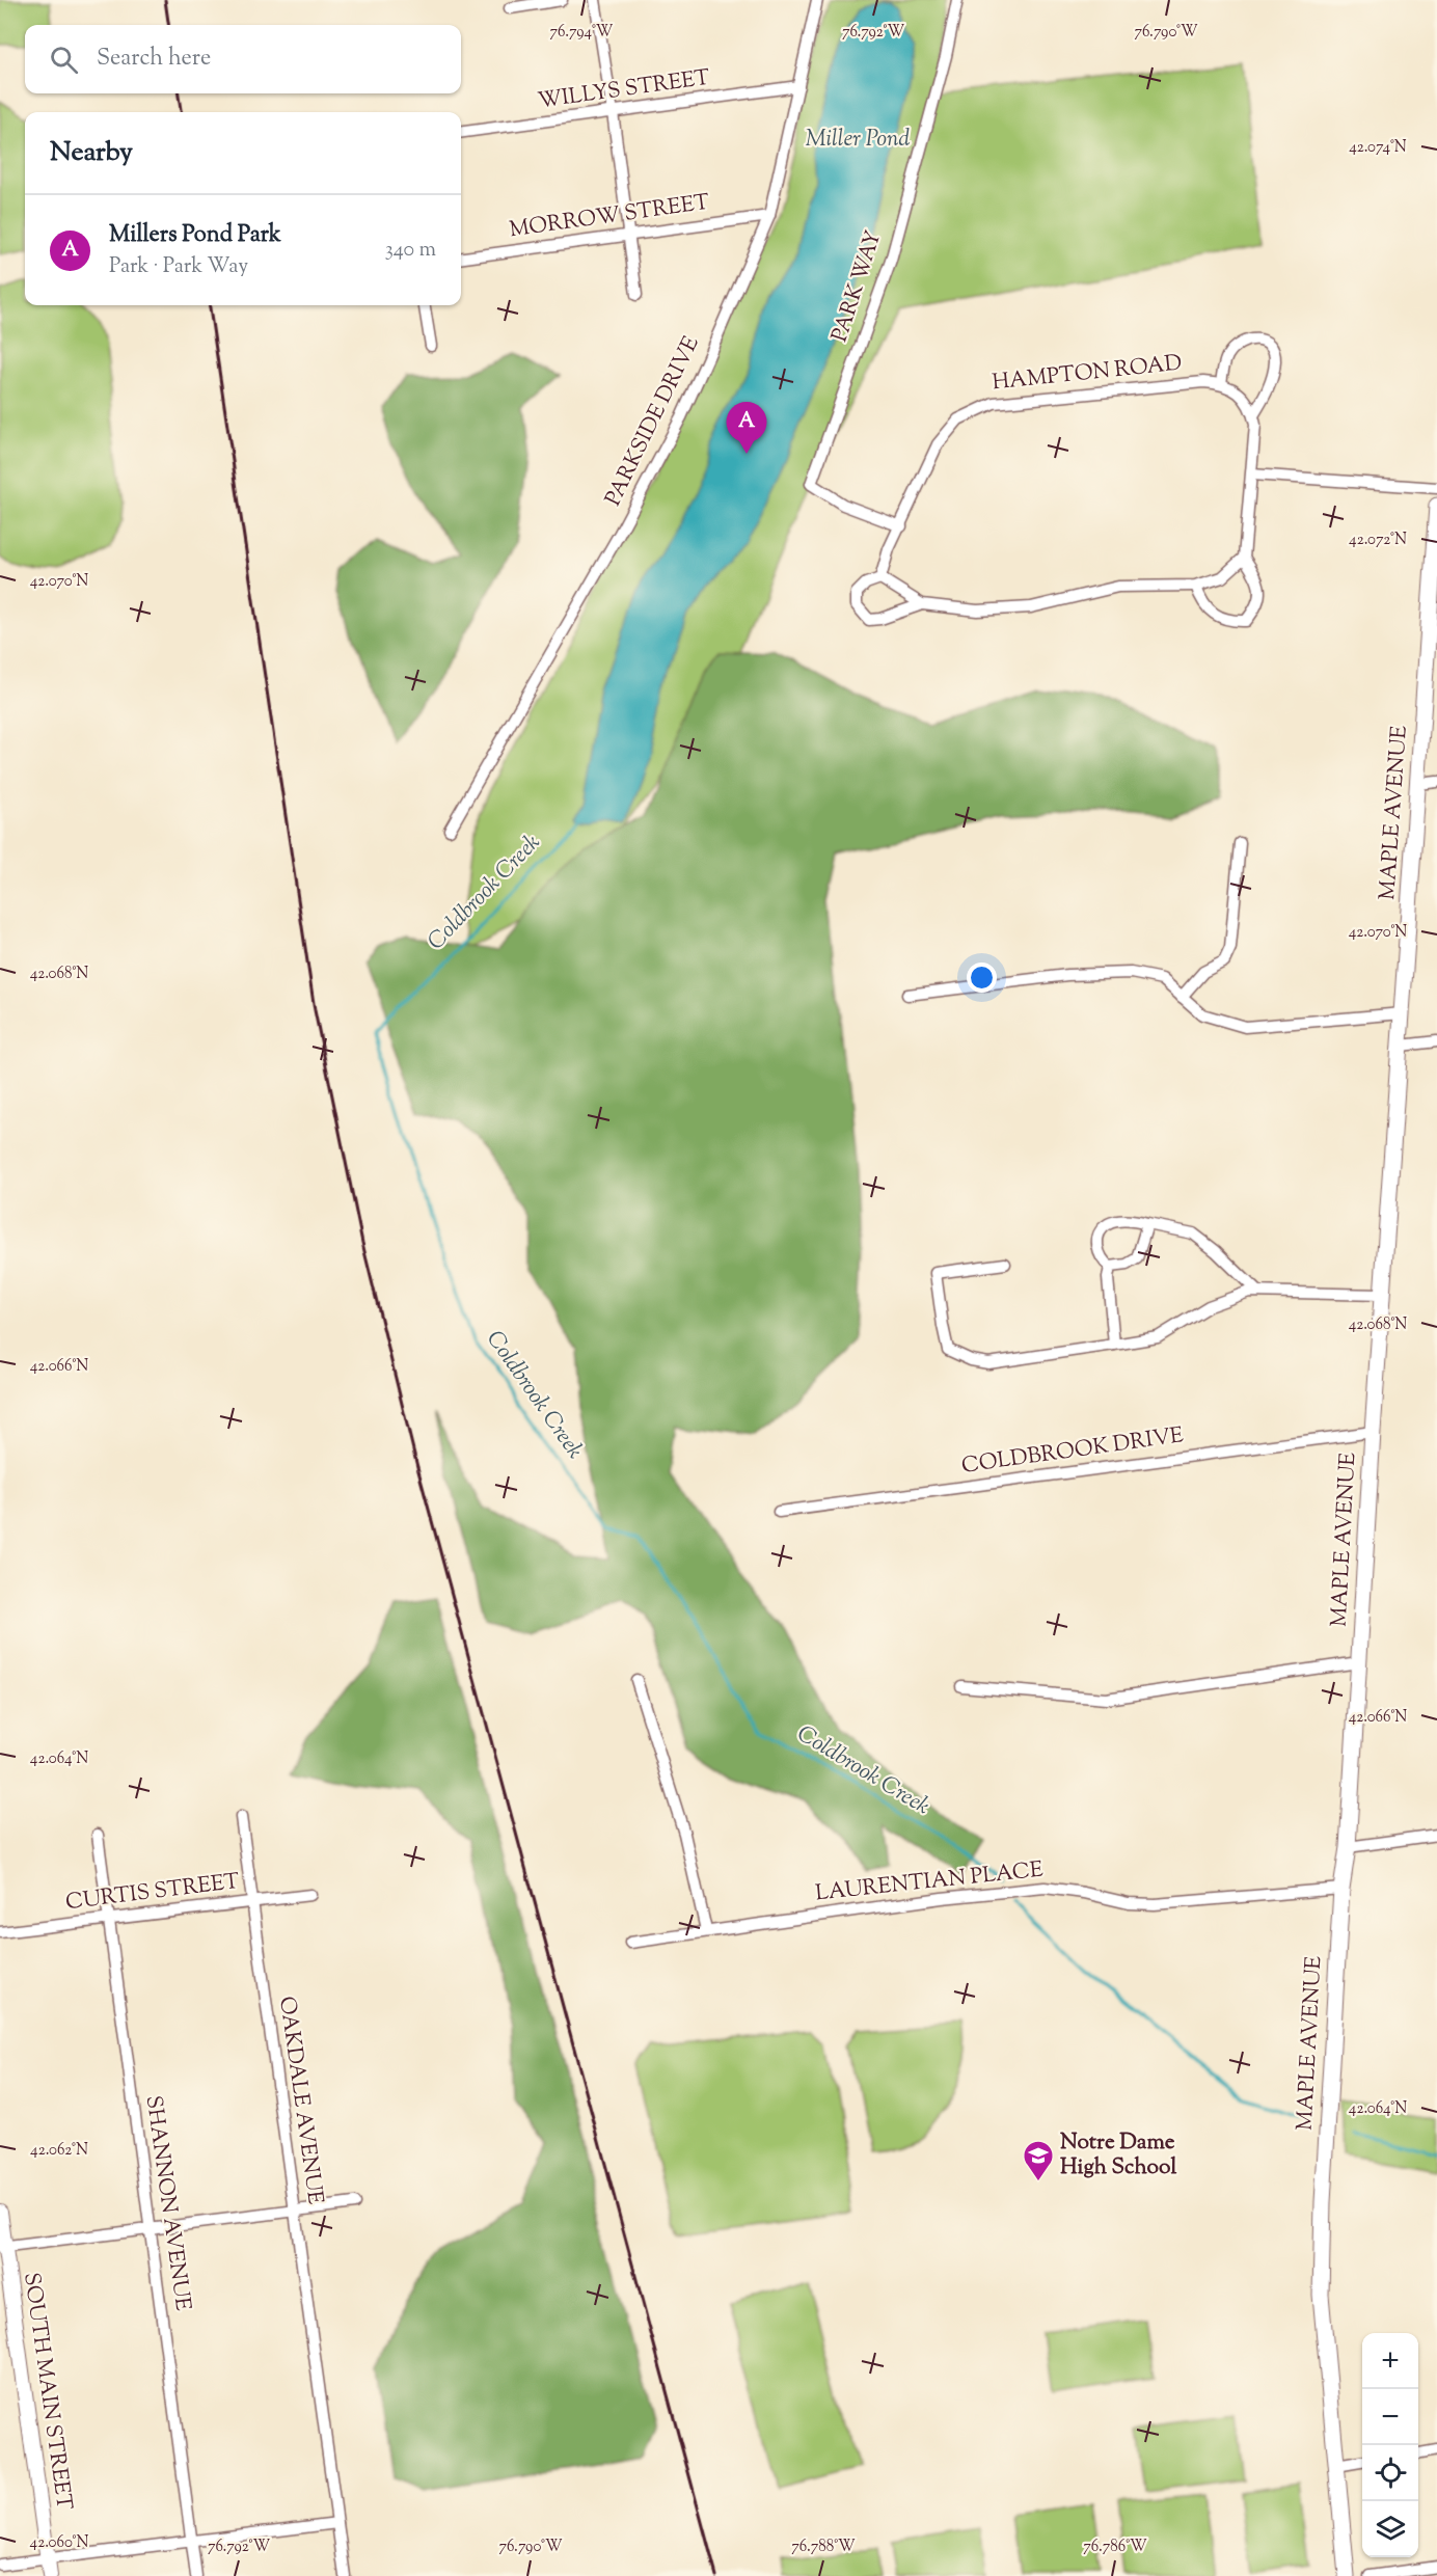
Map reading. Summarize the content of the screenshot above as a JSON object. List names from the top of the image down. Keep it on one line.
{"streets":{"main road":["MAPLE AVENUE"],"street":["WILLYS STREET","MORROW STREET","PARK WAY","HAMPTON ROAD","PARKSIDE DRIVE","COLDBROOK DRIVE","LAURENTIAN PLACE","CURTIS STREET","OAKDALE AVENUE","SHANNON AVENUE","SOUTH MAIN STREET"]},"crossings":[["WILLYS STREET","PARKSIDE DRIVE"],["MORROW STREET","PARKSIDE DRIVE"],["PARK WAY","HAMPTON ROAD"],["MAPLE AVENUE","COLDBROOK DRIVE"],["MAPLE AVENUE","LAURENTIAN PLACE"],["CURTIS STREET","OAKDALE AVENUE"],["CURTIS STREET","SHANNON AVENUE"]],"water":["Miller Pond","Coldbrook Creek"],"places":{"school or university":["Notre Dame High School"]},"page":{"search":"Search here","heading":"Nearby","list":[{"mark":"A","name":"Millers Pond Park","note":"Park · Park Way","value":"340 m"}],"pins":"A","map_buttons":["+","−"]},"coordinates":["76.794°W","76.792°W","76.790°W","42.074°N","42.072°N","42.070°N","42.068°N","42.066°N","42.064°N","42.062°N","42.060°N","76.788°W","76.786°W"]}
